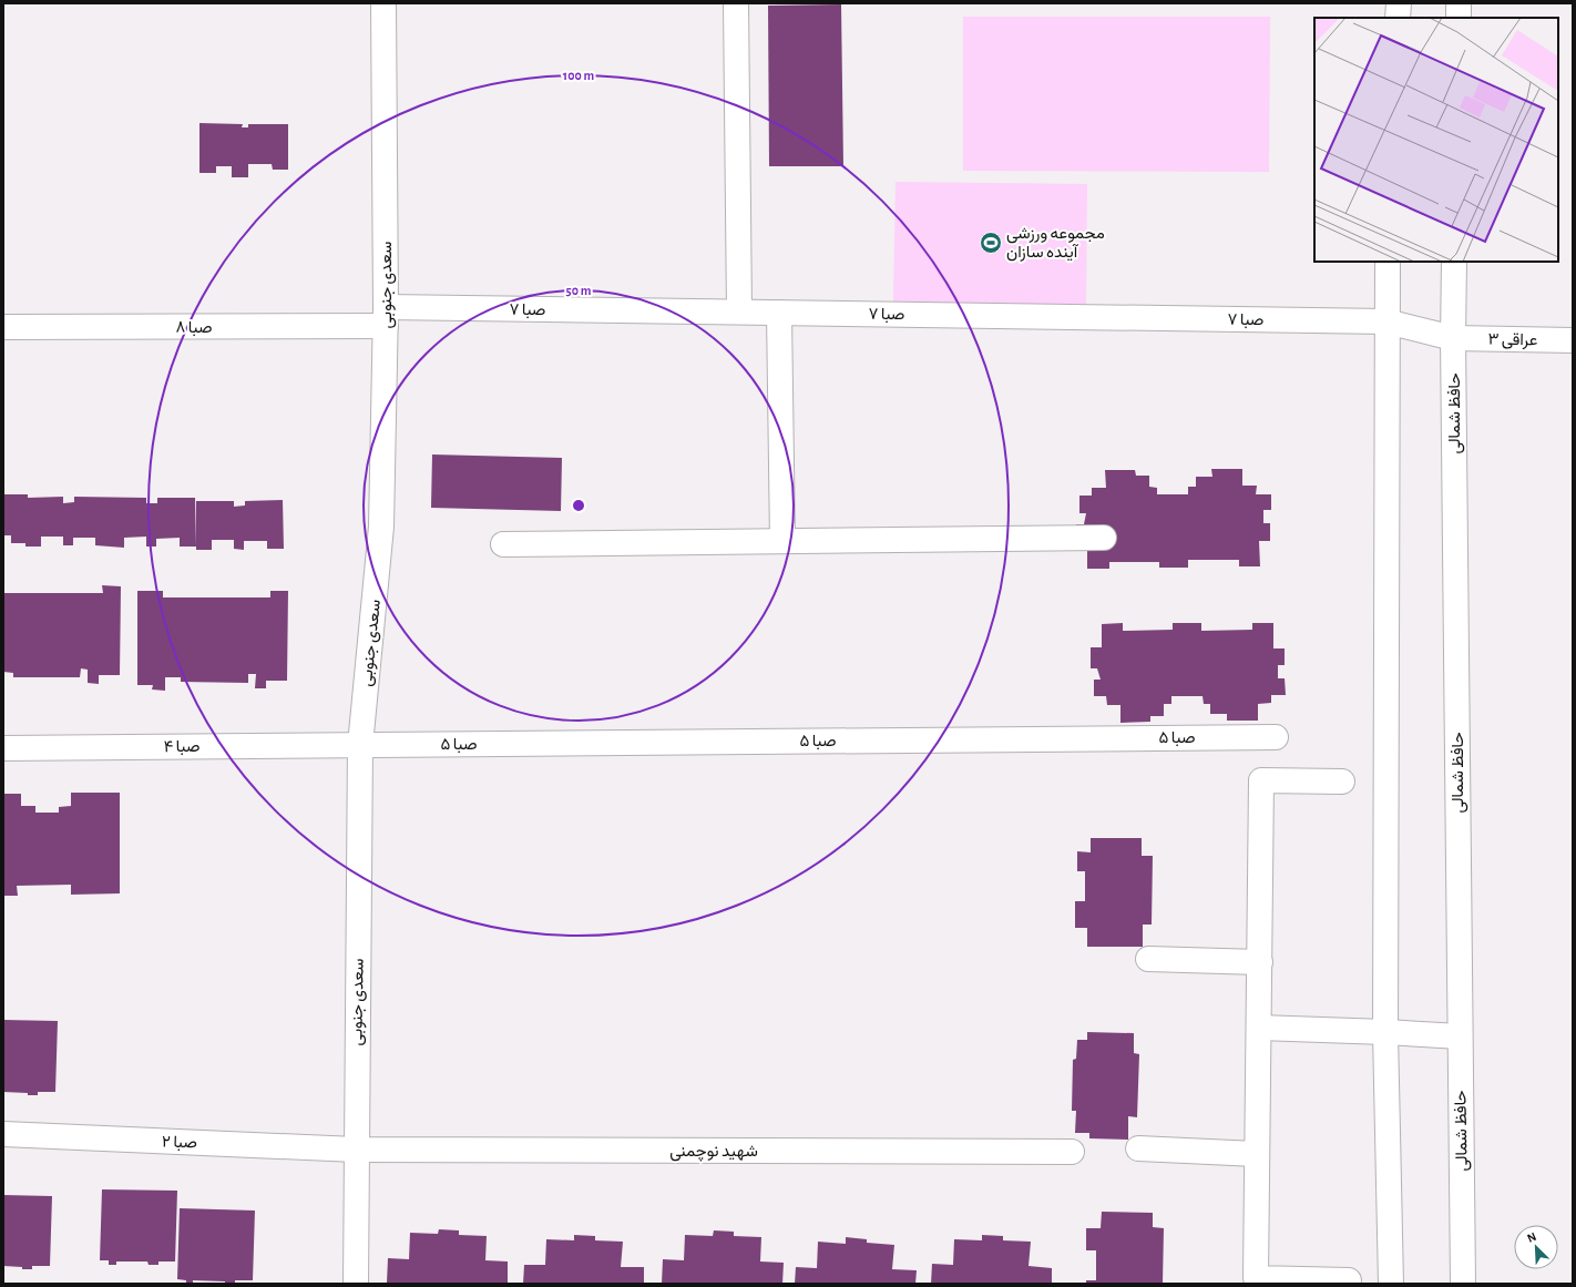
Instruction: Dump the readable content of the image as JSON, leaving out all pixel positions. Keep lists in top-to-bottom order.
{
  "streets": {
    "street": [
      "سعدی جنوبی",
      "صبا ۷",
      "صبا ۸",
      "عراقی ۳",
      "حافظ شمالی",
      "صبا ۵",
      "صبا ۴",
      "صبا ۲",
      "شهید نوچمنی"
    ]
  },
  "crossings": [
    ["سعدی جنوبی", "صبا ۷"],
    ["سعدی جنوبی", "صبا ۸"],
    ["سعدی جنوبی", "صبا ۵"],
    ["سعدی جنوبی", "صبا ۴"],
    ["سعدی جنوبی", "صبا ۲"],
    ["سعدی جنوبی", "شهید نوچمنی"],
    ["صبا ۷", "صبا ۸"],
    ["صبا ۷", "عراقی ۳"],
    ["صبا ۷", "حافظ شمالی"],
    ["عراقی ۳", "حافظ شمالی"],
    ["صبا ۵", "صبا ۴"],
    ["صبا ۲", "شهید نوچمنی"]
  ],
  "places": {
    "sports": ["مجموعه ورزشی آینده سازان"]
  },
  "north": "top left",
  "rings": ["100 m", "50 m"]
}
